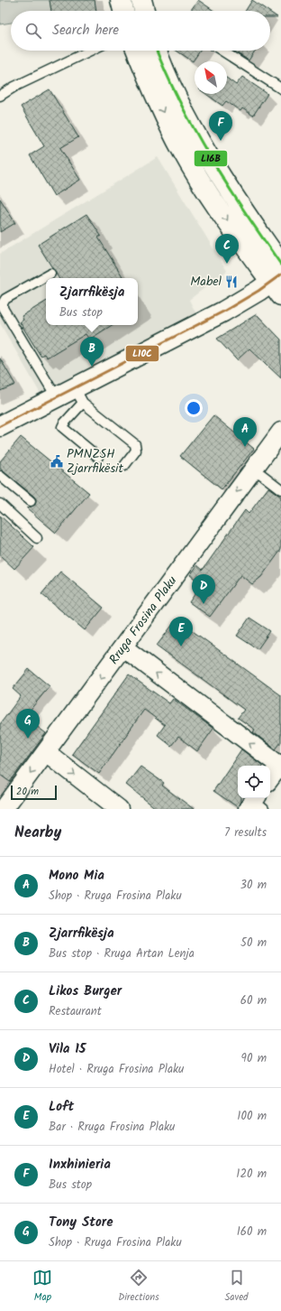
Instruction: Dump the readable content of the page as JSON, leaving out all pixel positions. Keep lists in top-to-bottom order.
{
  "streets": {
    "street": ["Rruga Frosina Plaku"]
  },
  "one_way": ["Rruga Frosina Plaku"],
  "places": {
    "restaurant": ["Mabel"],
    "public building": ["PMNZSH Zjarrfikësit"]
  },
  "lines": ["transit line L16B", "transit line L10C"],
  "scale_bar": "20 m",
  "north": "top left",
  "page": {
    "search": "Search here",
    "pins": [
      "F",
      "C",
      "B",
      "A",
      "D",
      "E",
      "G"
    ],
    "popup": ["Zjarrfikësja", "Bus stop"],
    "scale": "20 m",
    "heading": ["Nearby", "7 results"],
    "list": [
      {
        "mark": "A",
        "name": "Mono Mia",
        "note": "Shop · Rruga Frosina Plaku",
        "value": "30 m"
      },
      {
        "mark": "B",
        "name": "Zjarrfikësja",
        "note": "Bus stop · Rruga Artan Lenja",
        "value": "50 m"
      },
      {
        "mark": "C",
        "name": "Likos Burger",
        "note": "Restaurant",
        "value": "60 m"
      },
      {
        "mark": "D",
        "name": "Vila 15",
        "note": "Hotel · Rruga Frosina Plaku",
        "value": "90 m"
      },
      {
        "mark": "E",
        "name": "Loft",
        "note": "Bar · Rruga Frosina Plaku",
        "value": "100 m"
      },
      {
        "mark": "F",
        "name": "Inxhinieria",
        "note": "Bus stop",
        "value": "120 m"
      },
      {
        "mark": "G",
        "name": "Tony Store",
        "note": "Shop · Rruga Frosina Plaku",
        "value": "160 m"
      }
    ],
    "nav": ["Map", "Directions", "Saved"]
  }
}
